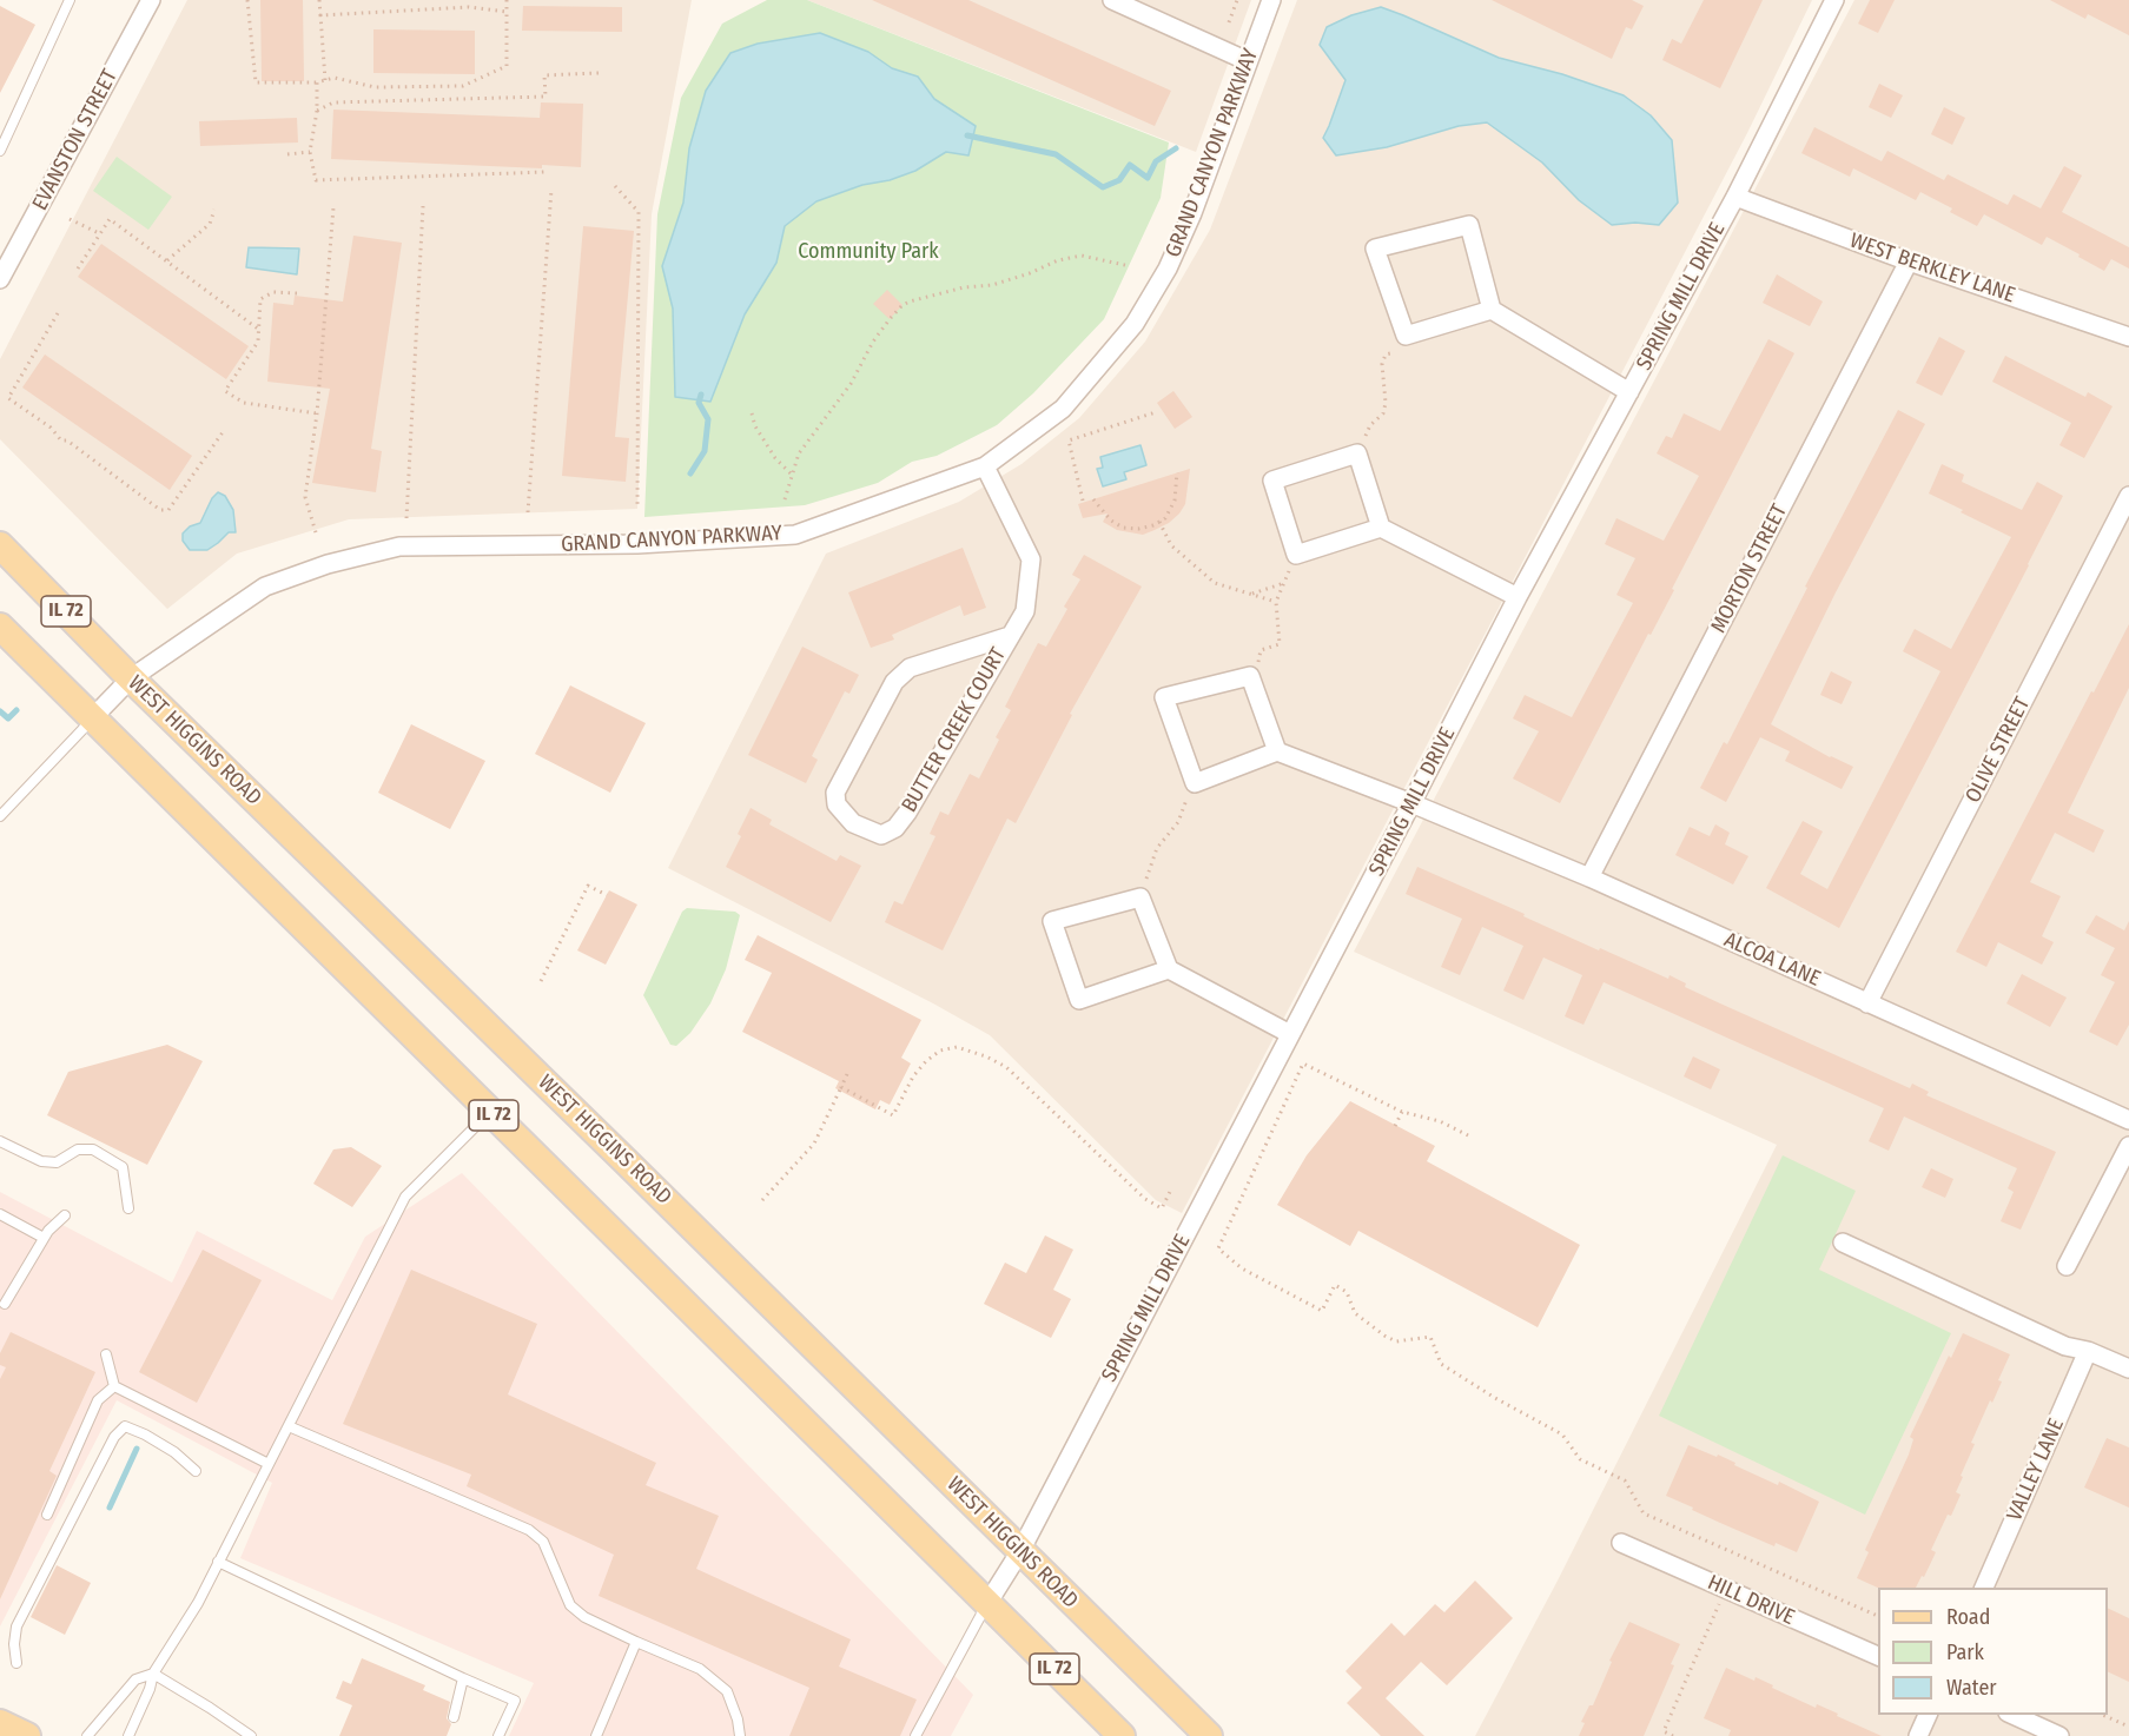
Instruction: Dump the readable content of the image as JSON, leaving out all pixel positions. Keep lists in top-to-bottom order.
{
  "streets": {
    "main road": ["IL 72", "WEST HIGGINS ROAD"],
    "street": [
      "EVANSTON STREET",
      "GRAND CANYON PARKWAY",
      "WEST BERKLEY LANE",
      "SPRING MILL DRIVE",
      "MORTON STREET",
      "BUTTER CREEK COURT",
      "OLIVE STREET",
      "ALCOA LANE",
      "VALLEY LANE",
      "HILL DRIVE"
    ]
  },
  "crossings": [
    ["GRAND CANYON PARKWAY", "IL 72"],
    ["GRAND CANYON PARKWAY", "BUTTER CREEK COURT"],
    ["GRAND CANYON PARKWAY", "WEST HIGGINS ROAD"],
    ["WEST BERKLEY LANE", "SPRING MILL DRIVE"],
    ["WEST BERKLEY LANE", "MORTON STREET"],
    ["SPRING MILL DRIVE", "IL 72"],
    ["SPRING MILL DRIVE", "WEST HIGGINS ROAD"],
    ["SPRING MILL DRIVE", "ALCOA LANE"],
    ["MORTON STREET", "ALCOA LANE"],
    ["OLIVE STREET", "ALCOA LANE"]
  ],
  "parks": ["Community Park"],
  "legend": ["Road", "Park", "Water"]
}
